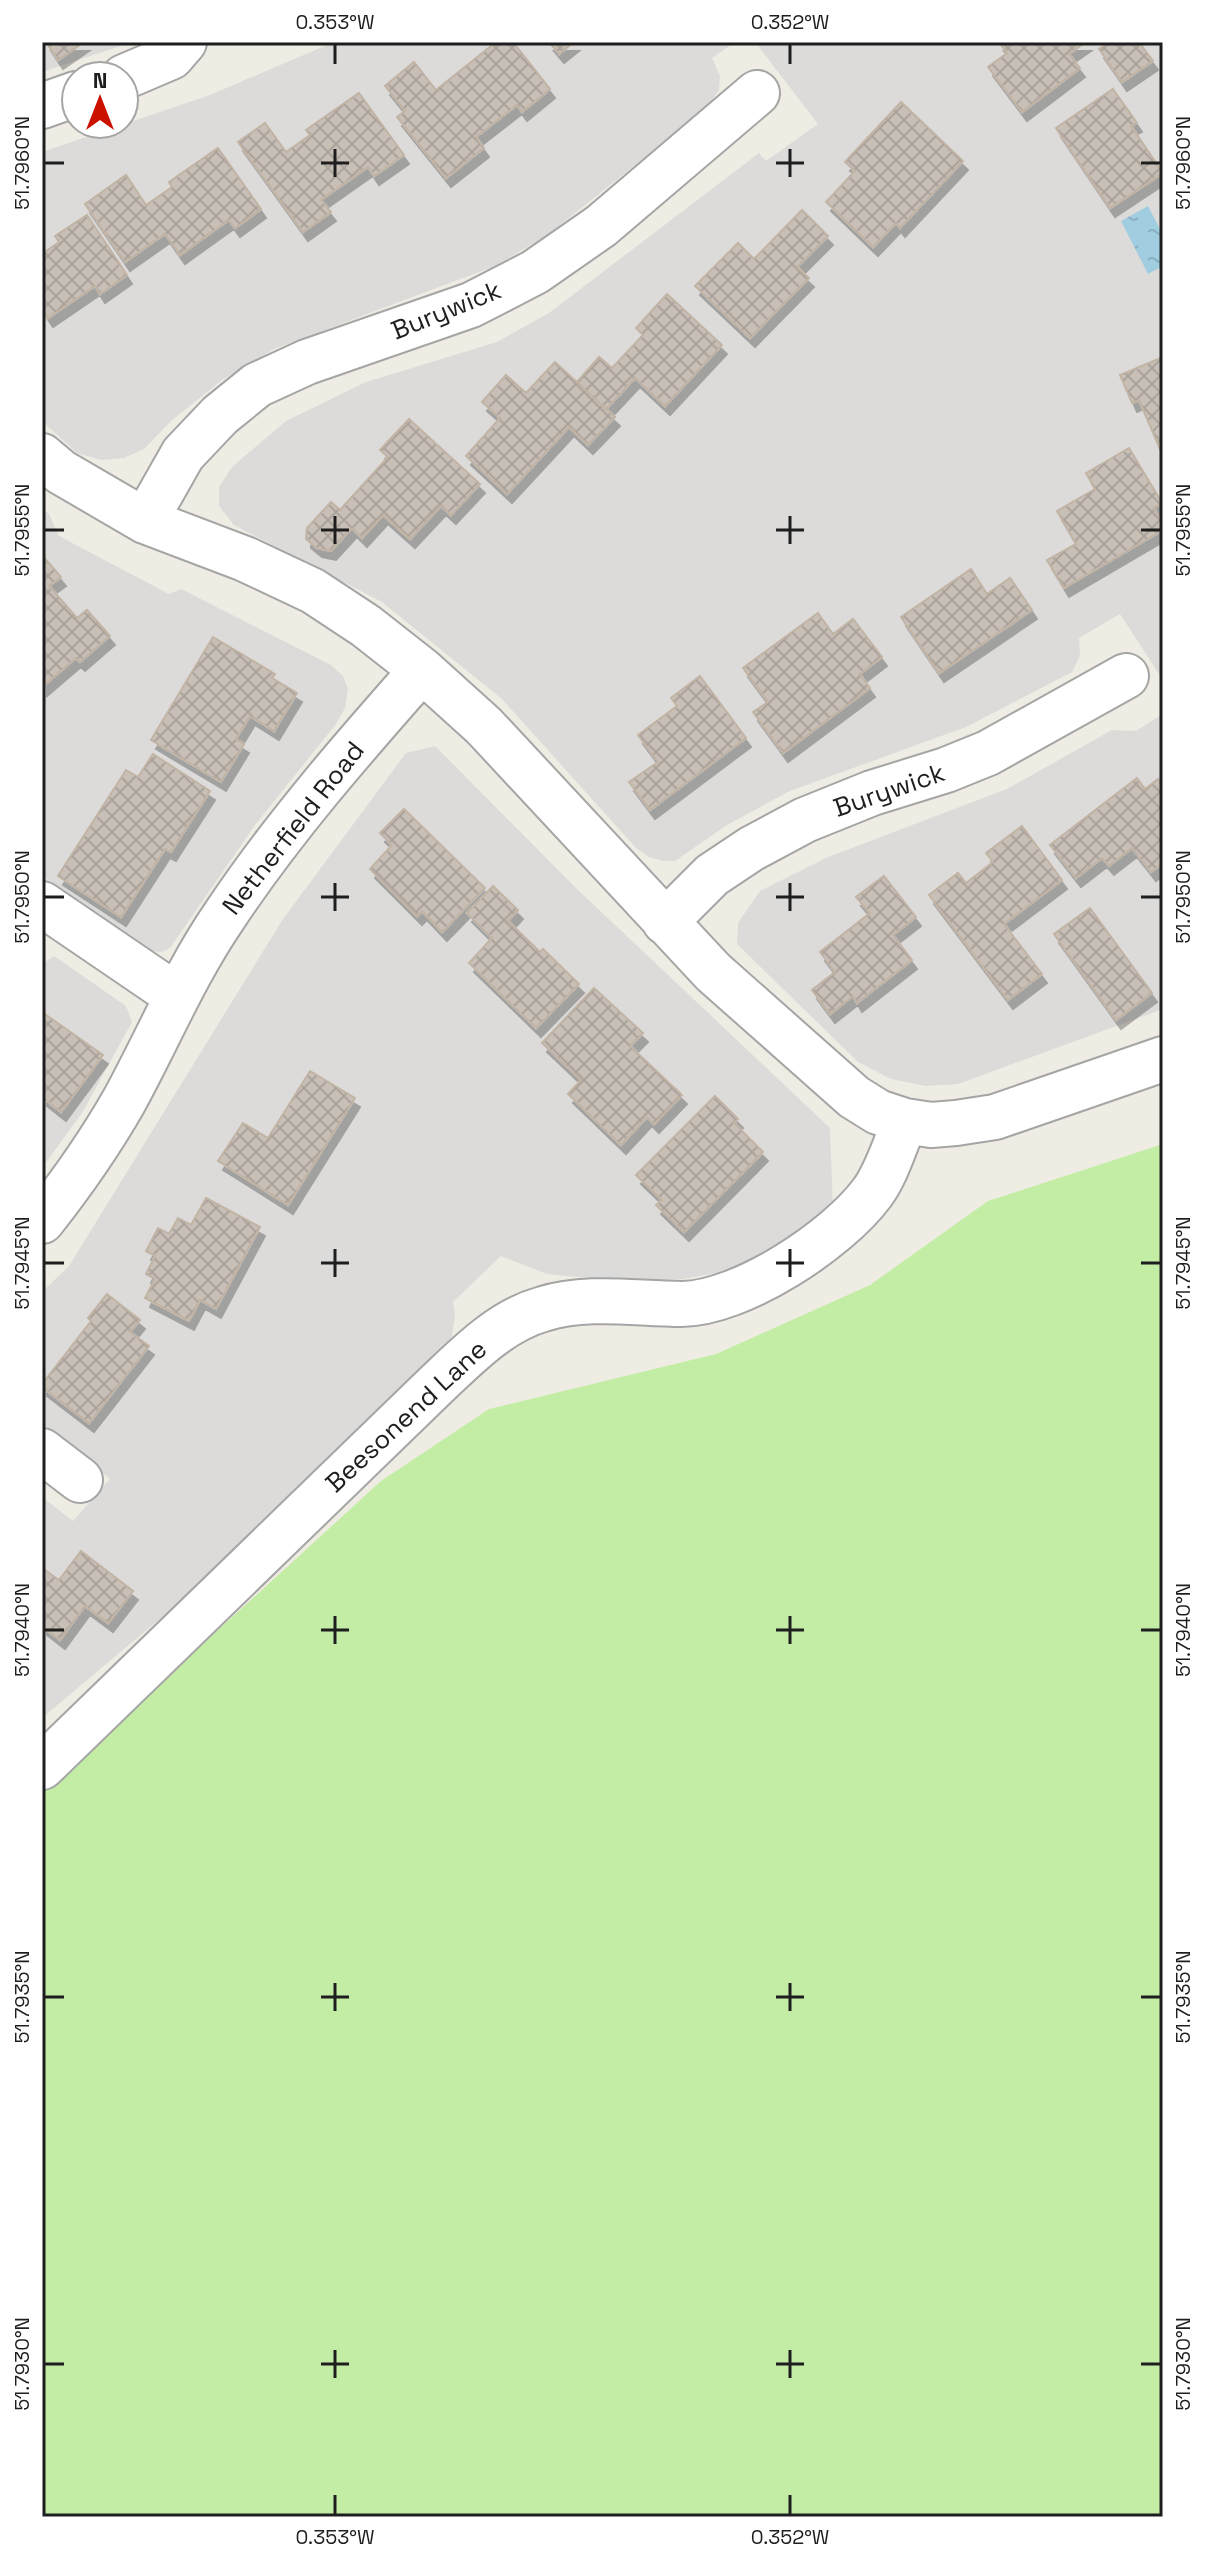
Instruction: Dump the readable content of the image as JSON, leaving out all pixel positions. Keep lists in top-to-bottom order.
{
  "streets": {
    "street": ["Burywick", "Netherfield Road", "Beesonend Lane"]
  },
  "north": "top",
  "coordinates": [
    "0.353°W",
    "0.352°W",
    "51.7960°N",
    "51.7955°N",
    "51.7950°N",
    "51.7945°N",
    "51.7940°N",
    "51.7935°N",
    "51.7930°N"
  ]
}
